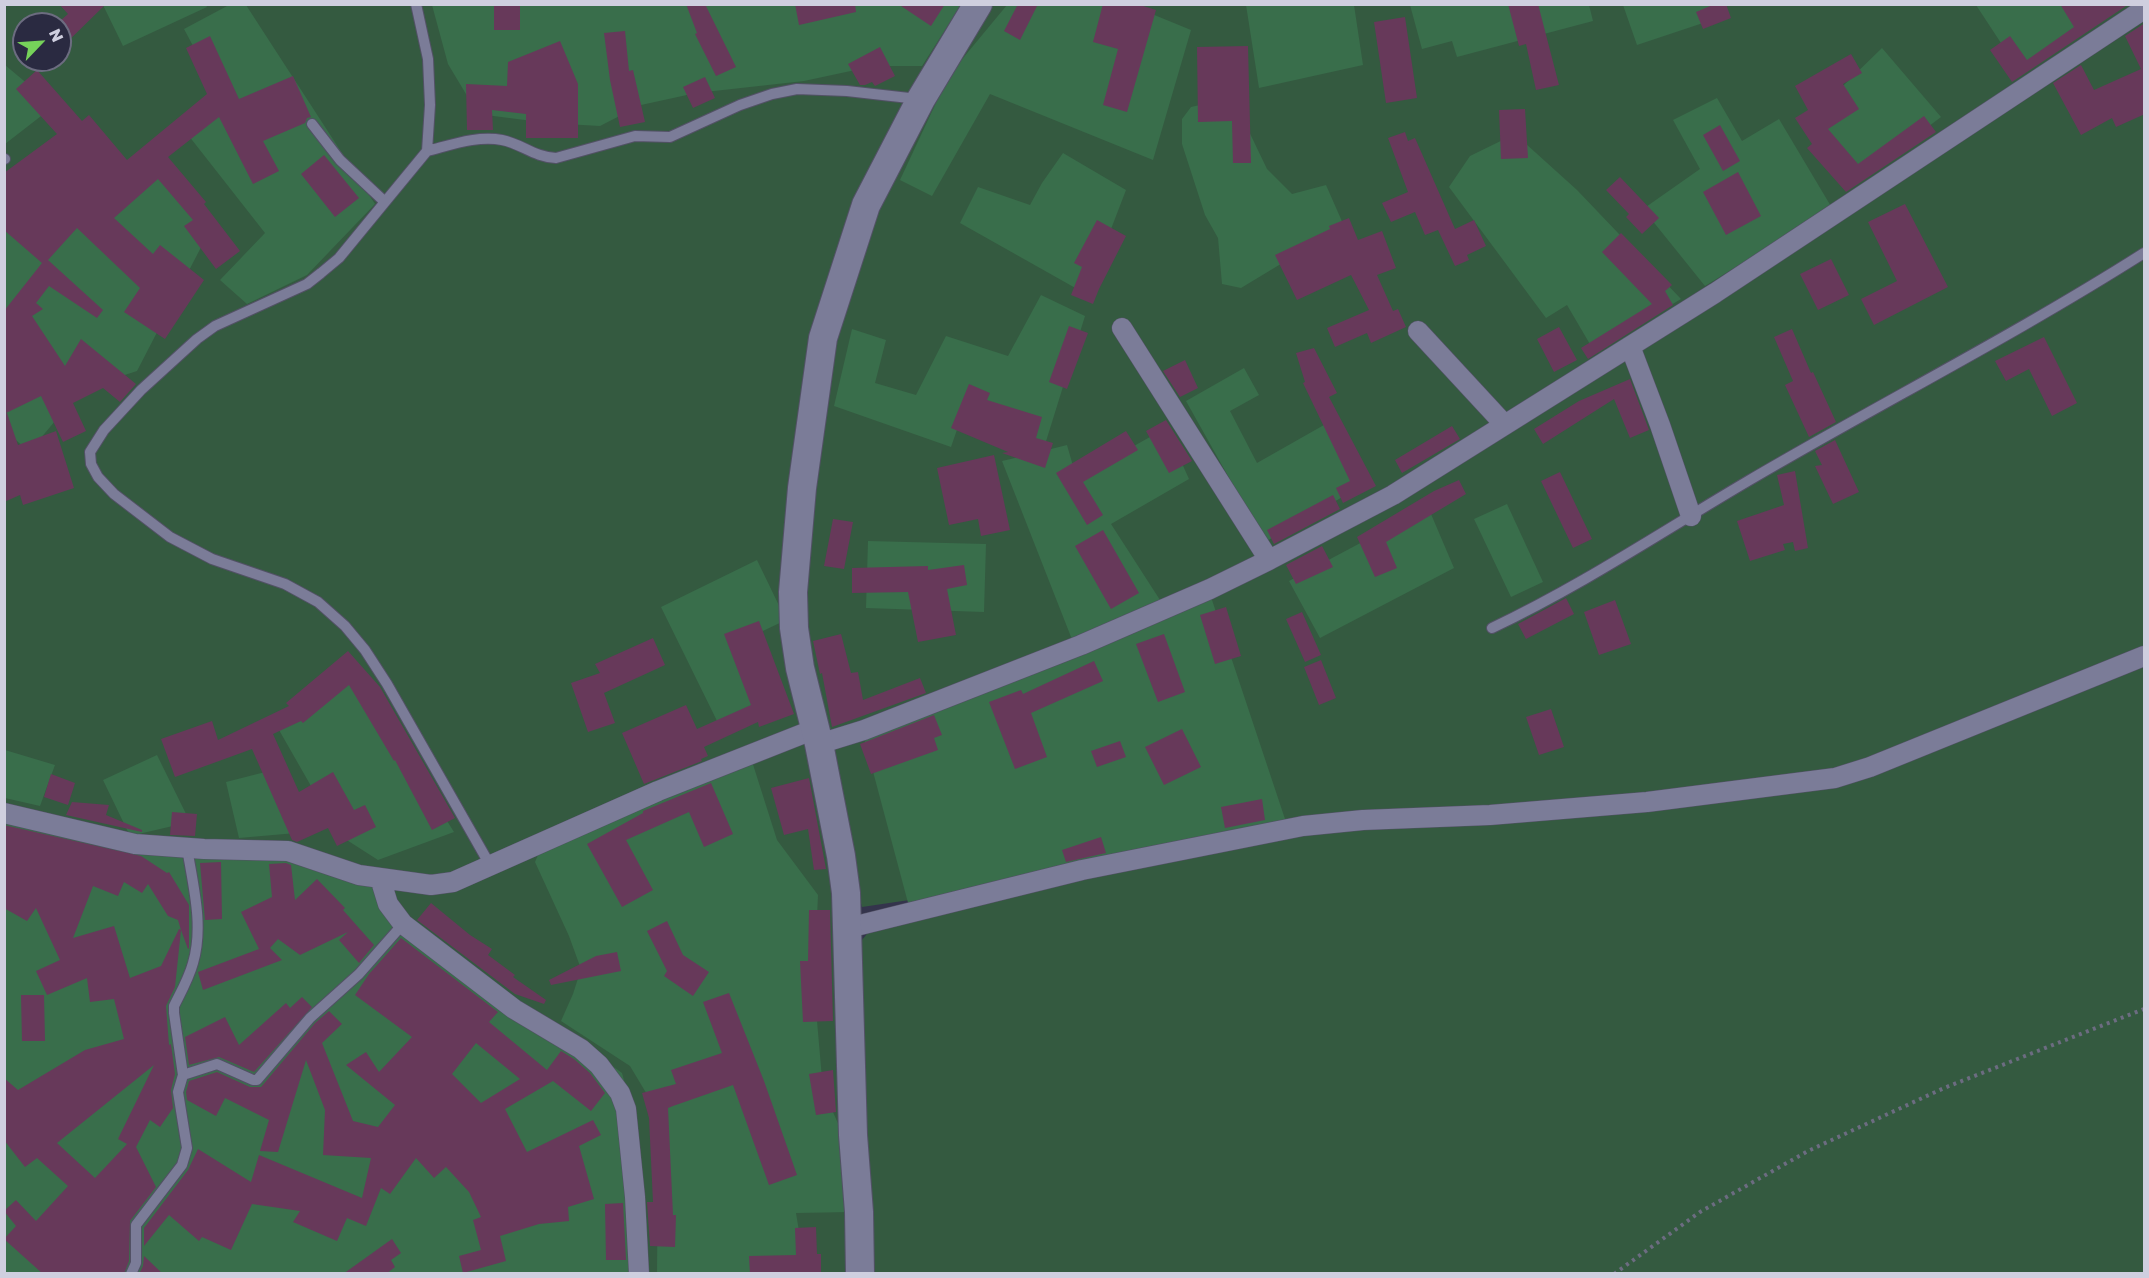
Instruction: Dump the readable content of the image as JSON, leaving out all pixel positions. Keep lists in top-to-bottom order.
{
  "north": "top right"
}
